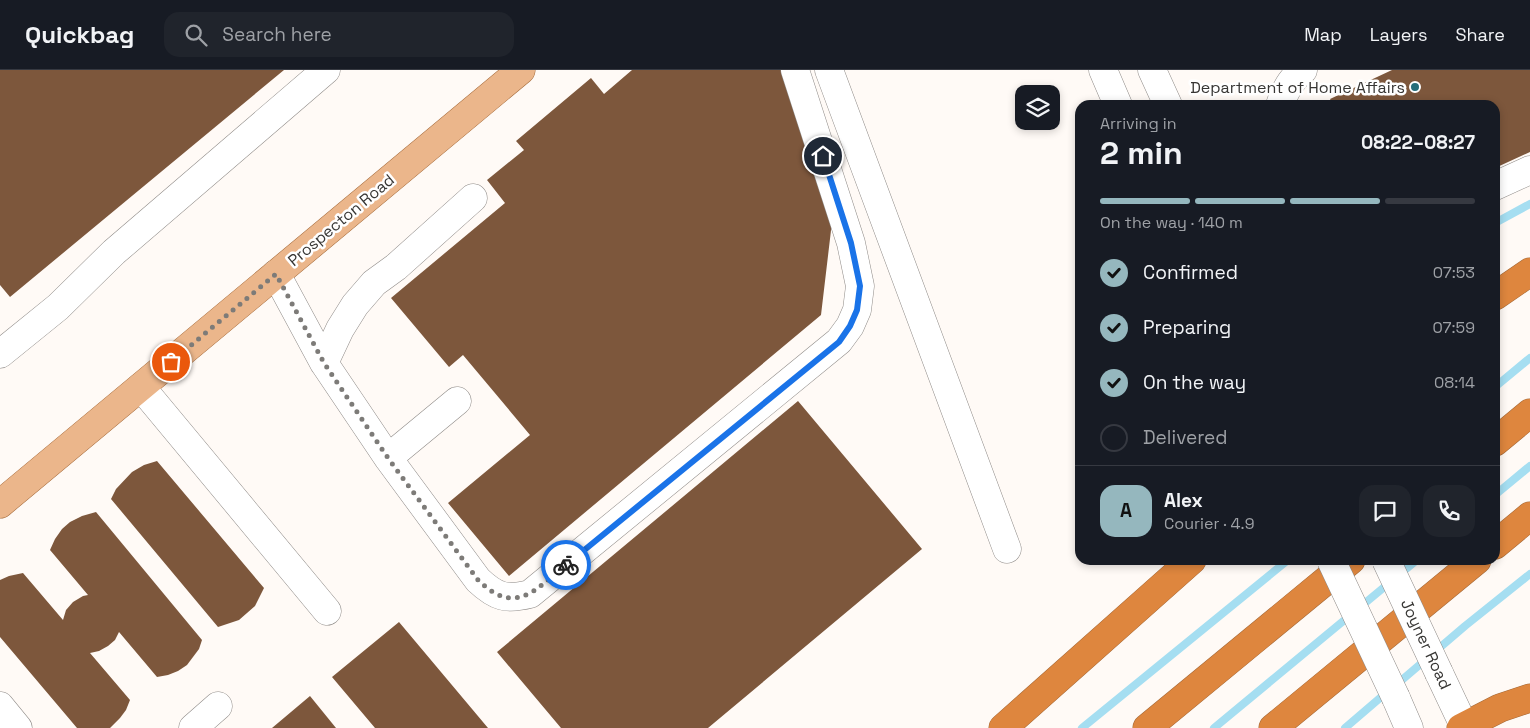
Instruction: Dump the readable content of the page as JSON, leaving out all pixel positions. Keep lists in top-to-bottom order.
{
  "streets": {
    "main road": ["Prospecton Road"],
    "street": ["Joyner Road"]
  },
  "places": ["Department of Home Affairs"],
  "page": {
    "header": "Quickbag",
    "search": "Search here",
    "nav": ["Map", "Layers", "Share"],
    "heading": ["2 min", "Arriving in", "08:22–08:27"],
    "panel": ["Alex", "Courier · 4.9"],
    "bar": "On the way · 140 m",
    "list": [
      ["Confirmed", "07:53"],
      ["Preparing", "07:59"],
      ["On the way", "08:14"],
      "Delivered"
    ],
    "round": "A"
  }
}
